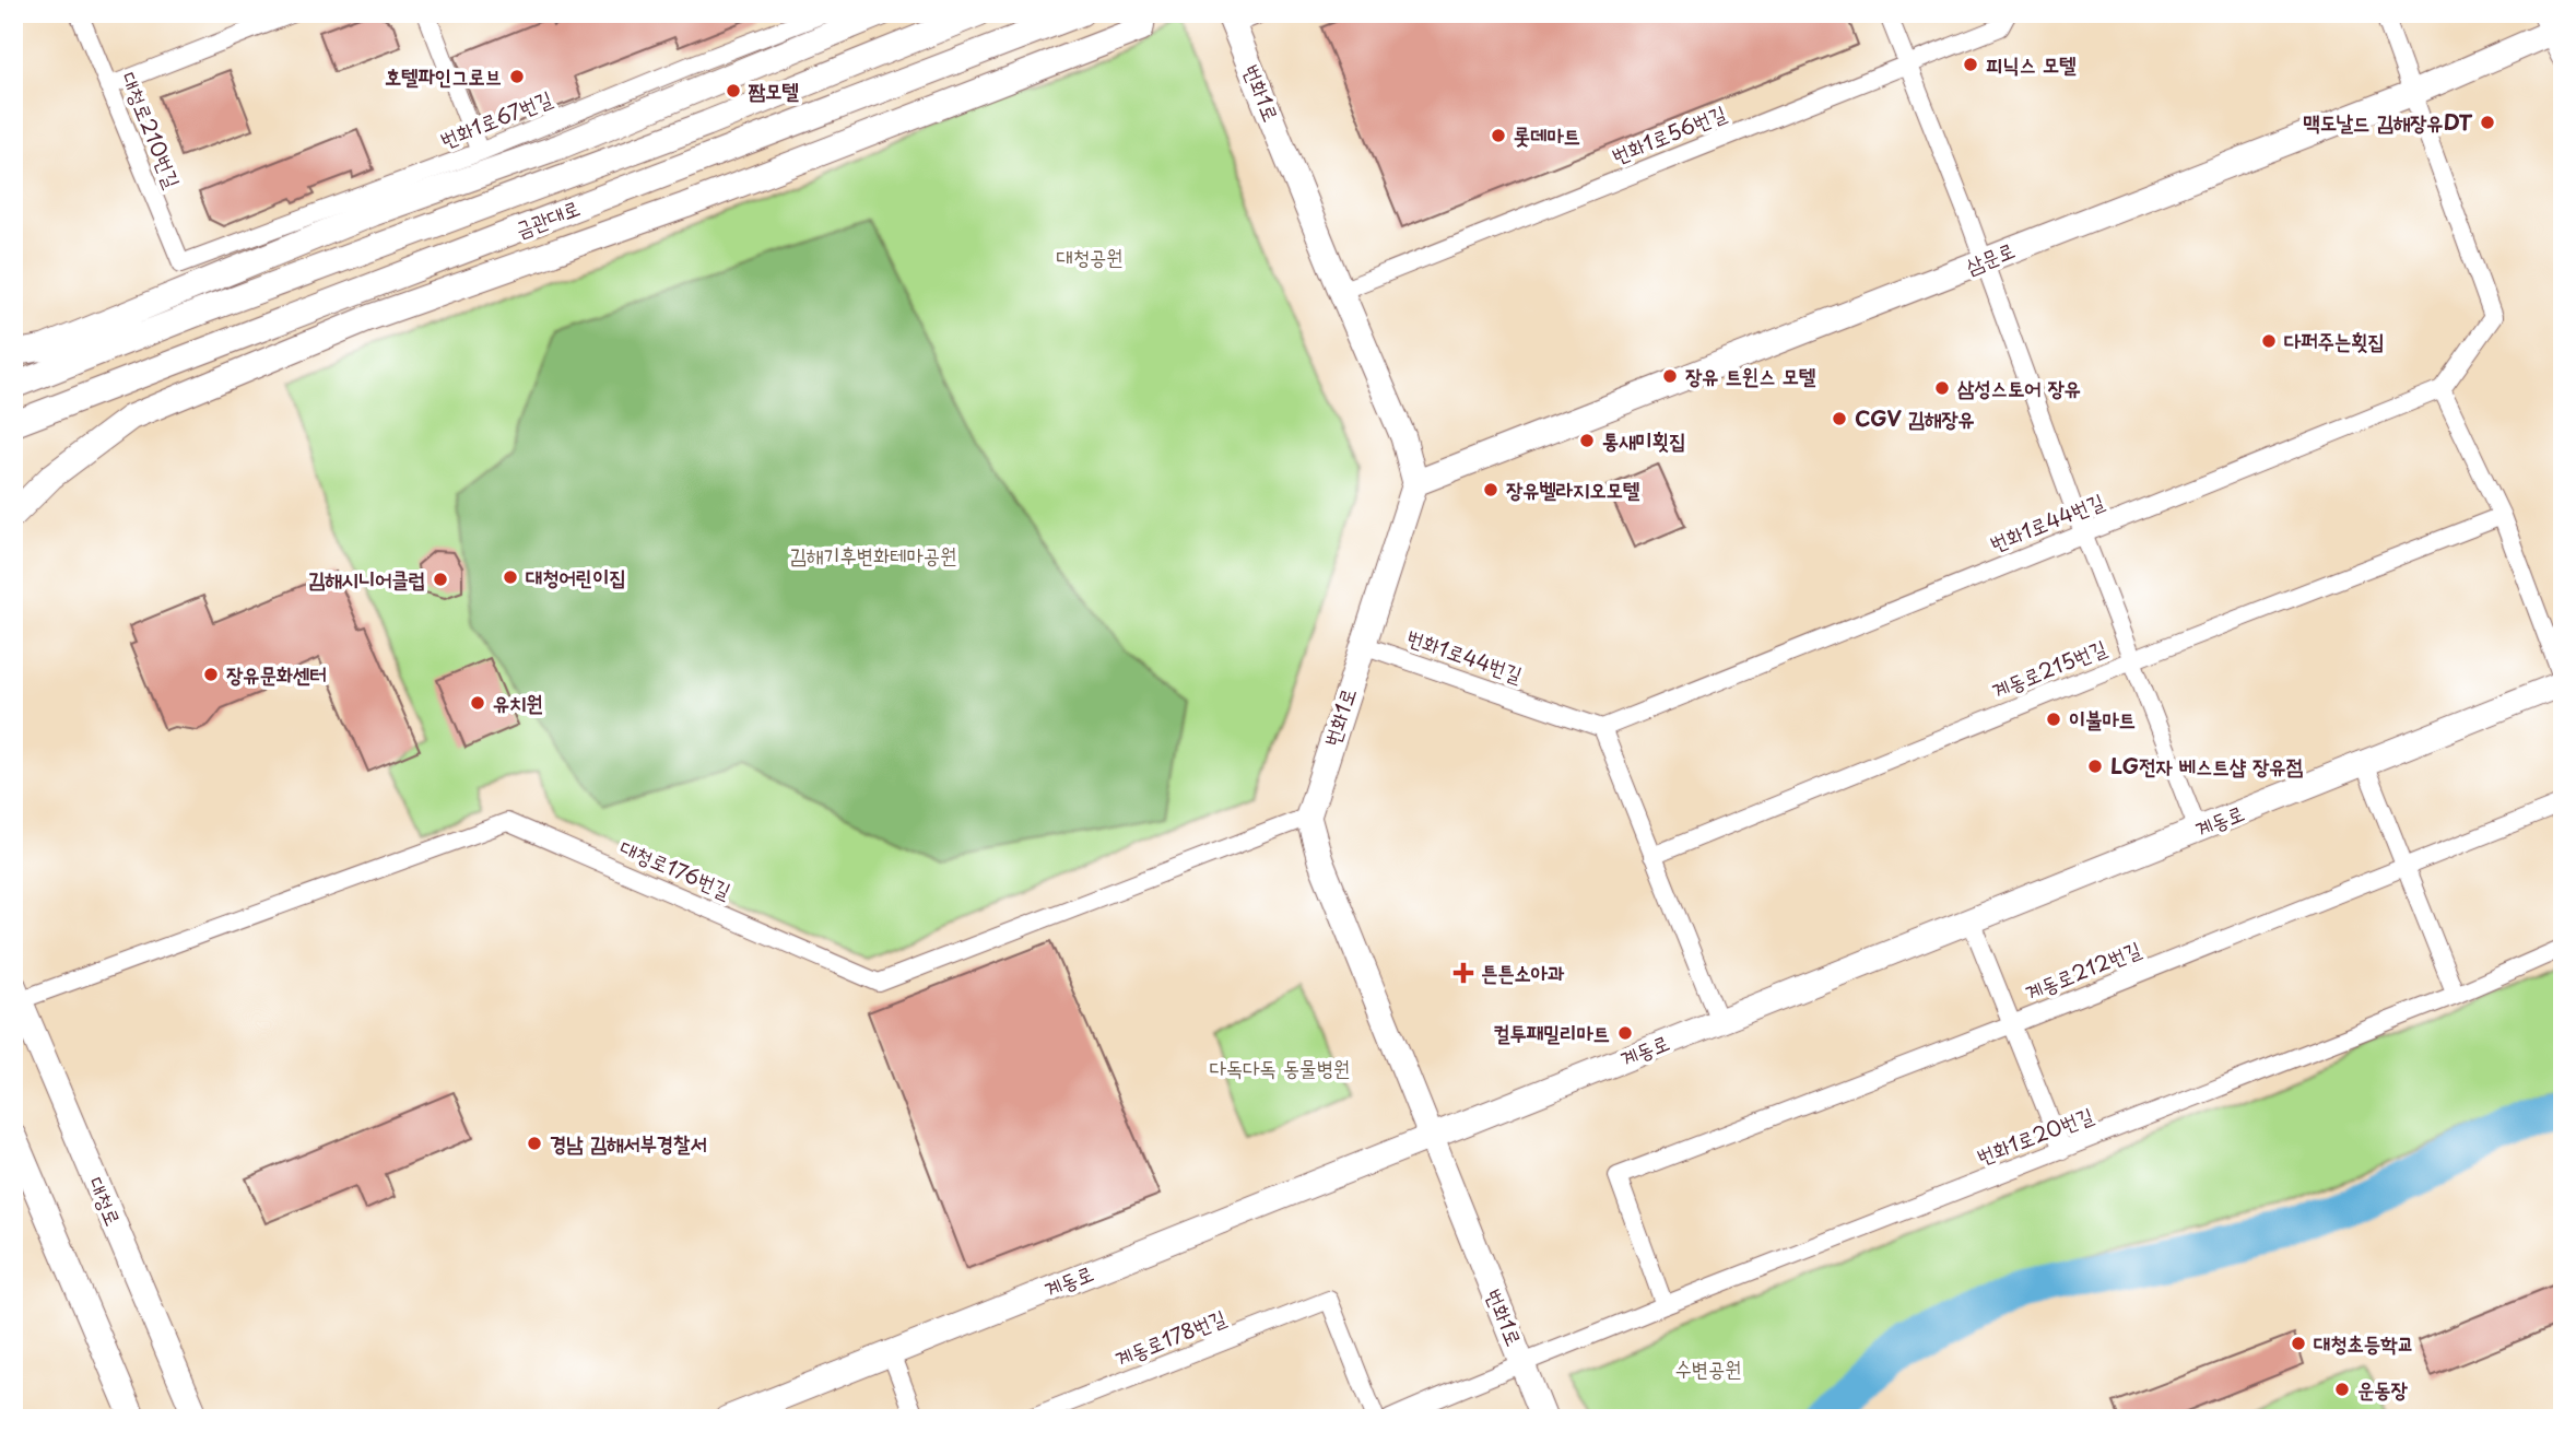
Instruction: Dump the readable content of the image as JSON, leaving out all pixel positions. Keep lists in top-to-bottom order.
{
  "streets": {
    "main road": [
      "번화1로",
      "금관대로",
      "삼문로",
      "계동로",
      "대청로"
    ],
    "street": [
      "번화1로67번길",
      "대청로210번길",
      "번화1로56번길",
      "번화1로44번길",
      "계동로215번길",
      "대청로176번길",
      "계동로212번길",
      "번화1로20번길",
      "계동로178번길"
    ]
  },
  "crossings": [
    ["번화1로", "번화1로56번길"],
    ["번화1로", "삼문로"],
    ["번화1로", "번화1로44번길"],
    ["번화1로", "계동로"],
    ["번화1로", "대청로176번길"],
    ["번화1로", "번화1로20번길"],
    ["번화1로67번길", "대청로210번길"],
    ["대청로176번길", "대청로"],
    ["계동로212번길", "번화1로20번길"]
  ],
  "parks": [
    "대청공원",
    "김해기후변화테마공원",
    "다독다독 동물병원",
    "수변공원"
  ],
  "places": {
    "other": [
      "피닉스 모텔",
      "호텔파인그로브",
      "짬모텔",
      "맥도날드 김해장유DT",
      "롯데마트",
      "다퍼주는횟집",
      "장유 트윈스 모텔",
      "삼성스토어 장유",
      "CGV 김해장유",
      "통새미횟집",
      "장유벨라지오모텔",
      "대청어린이집",
      "김해시니어클럽",
      "장유문화센터",
      "유치원",
      "이불마트",
      "LG전자 베스트샵 장유점",
      "컬투패밀리마트",
      "경남 김해서부경찰서",
      "대청초등학교",
      "운동장"
    ],
    "health": ["튼튼소아과"]
  }
}
